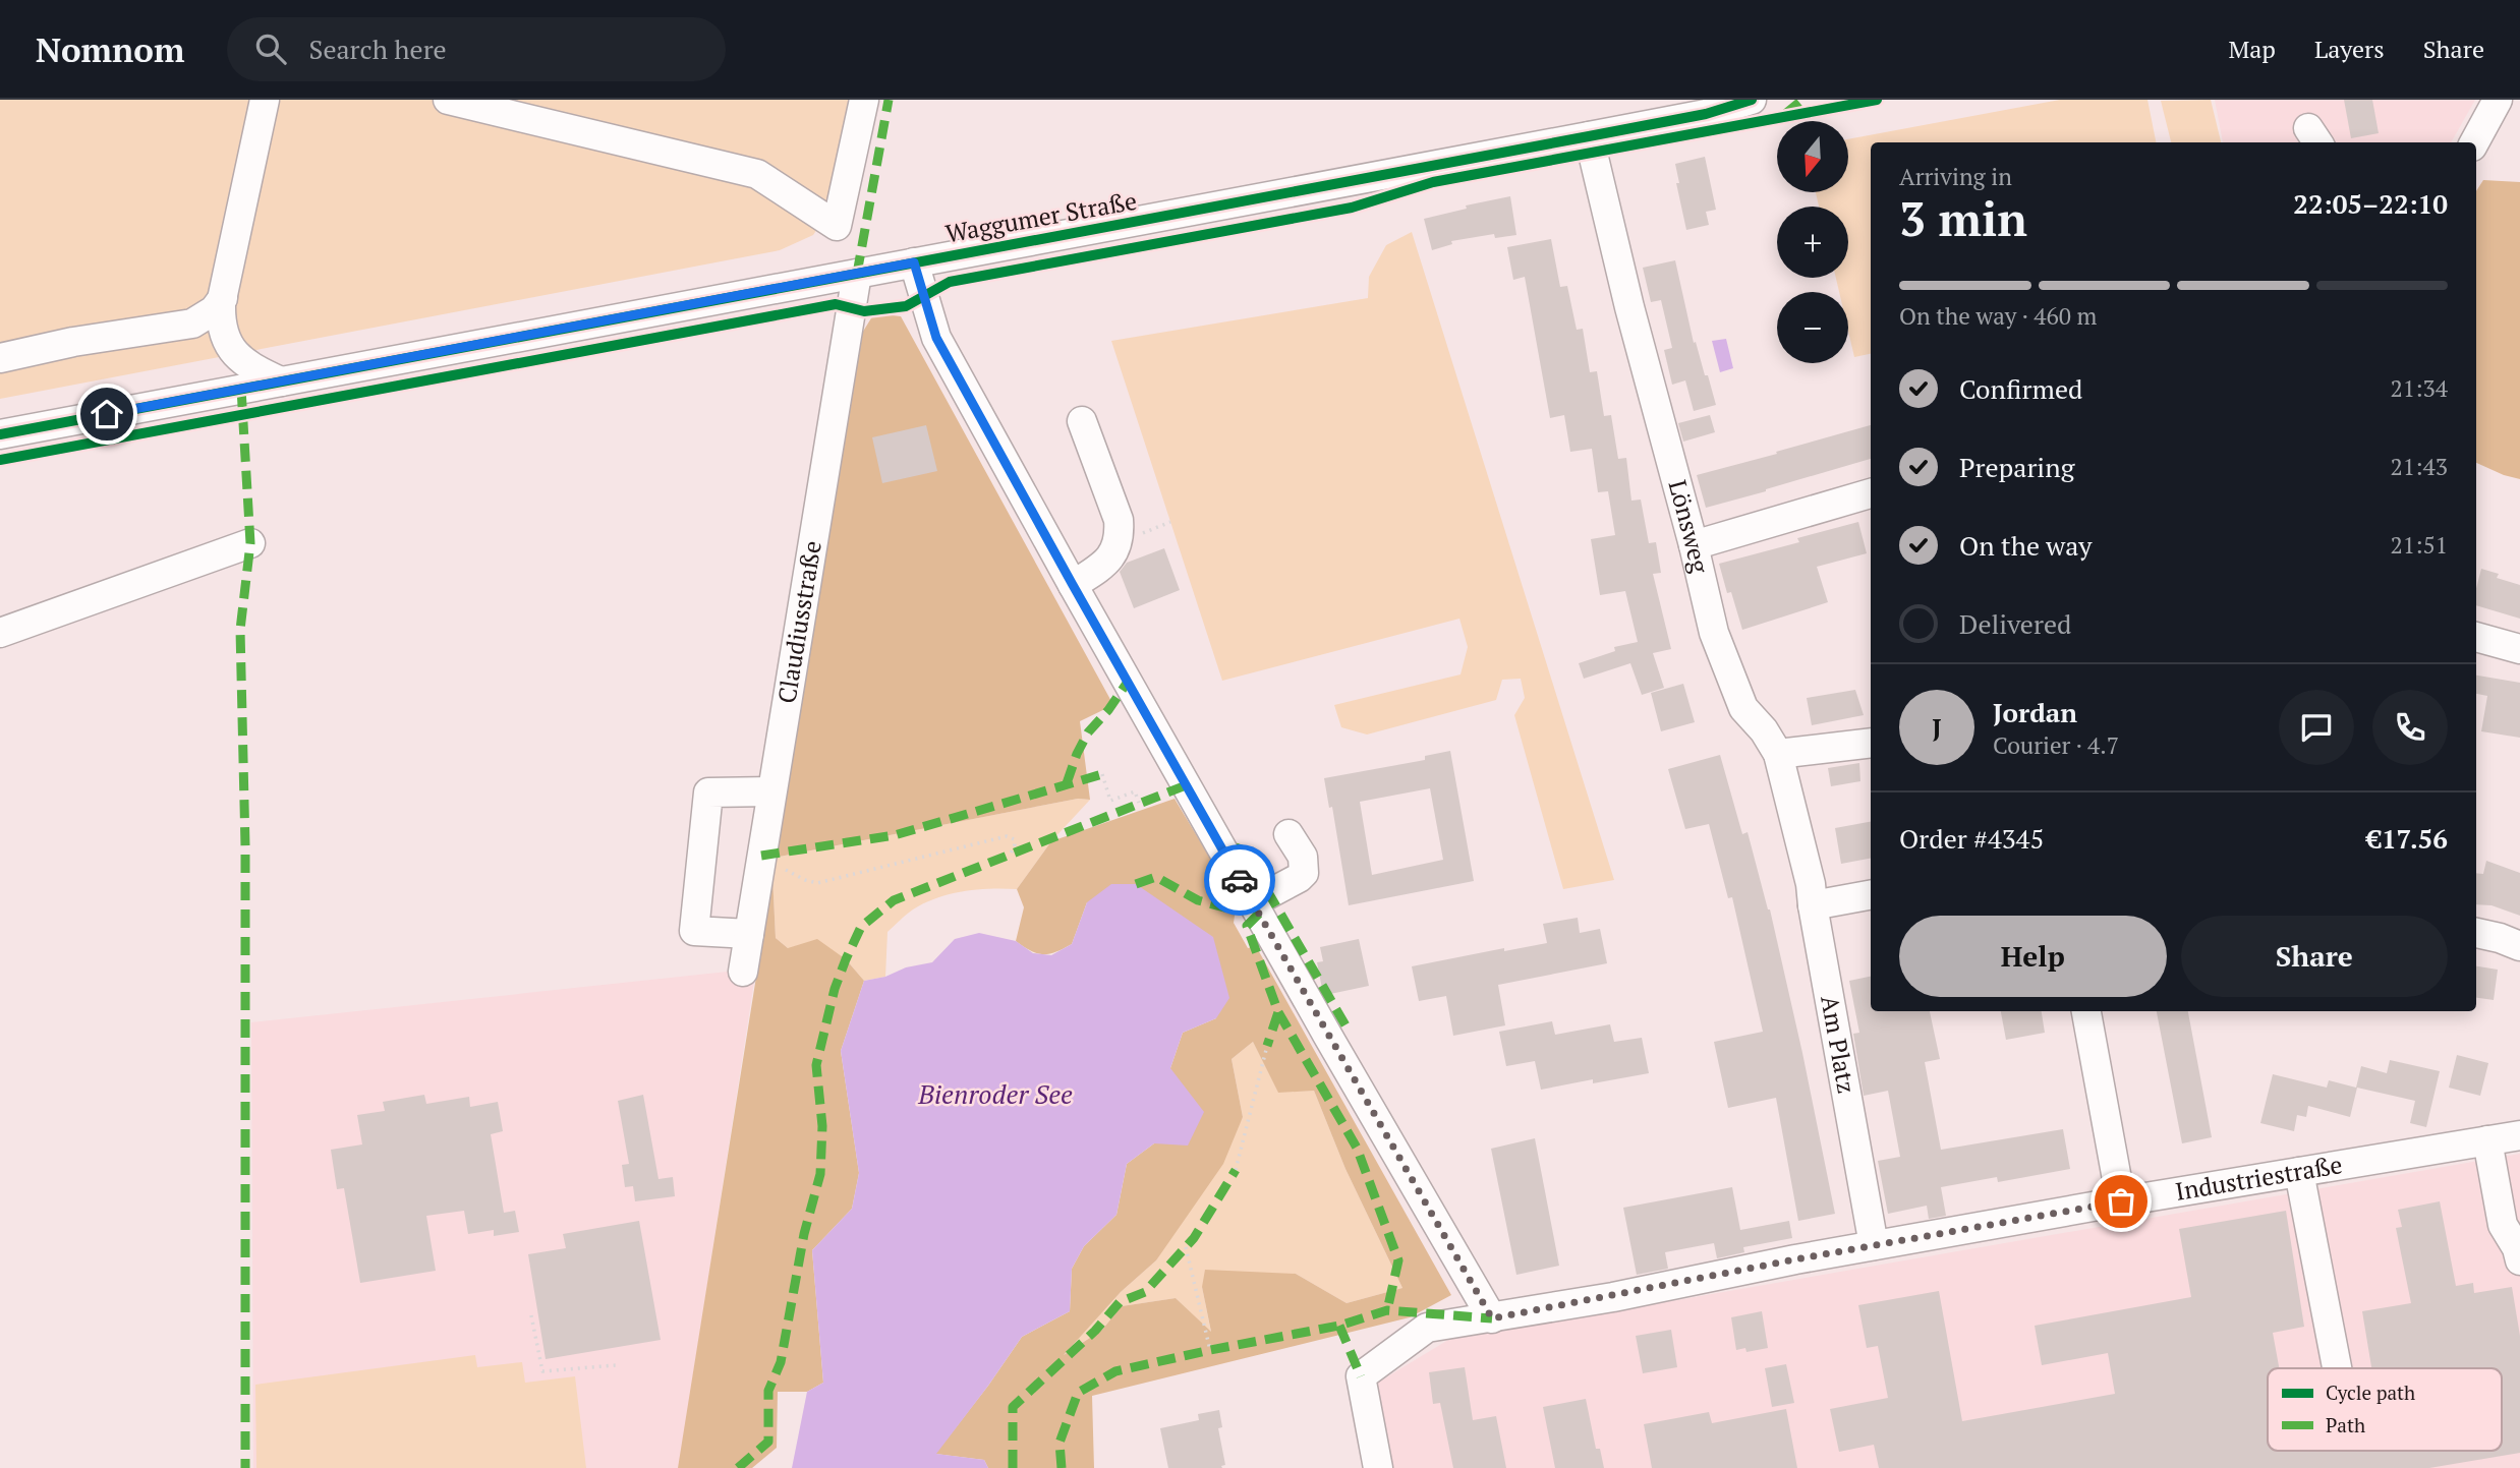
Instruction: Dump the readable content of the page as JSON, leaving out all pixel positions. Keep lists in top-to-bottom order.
{
  "streets": {
    "street": [
      "Waggumer Straße",
      "Lönsweg",
      "Claudiusstraße",
      "Am Platz",
      "Industriestraße"
    ]
  },
  "crossings": [
    ["Waggumer Straße", "Lönsweg"],
    ["Waggumer Straße", "Claudiusstraße"],
    ["Lönsweg", "Am Platz"],
    ["Am Platz", "Industriestraße"]
  ],
  "water": ["Bienroder See"],
  "legend": ["Cycle path", "Path"],
  "north": "bottom",
  "page": {
    "header": "Nomnom",
    "search": "Search here",
    "nav": ["Map", "Layers", "Share"],
    "map_buttons": ["+", "−"],
    "heading": ["3 min", "Arriving in", "22:05–22:10"],
    "panel": [
      "Jordan",
      "Courier · 4.7",
      "Order #4345",
      "€17.56"
    ],
    "bar": "On the way · 460 m",
    "list": [
      ["Confirmed", "21:34"],
      ["Preparing", "21:43"],
      ["On the way", "21:51"],
      "Delivered"
    ],
    "round": "J",
    "buttons": ["Help", "Share"]
  }
}
